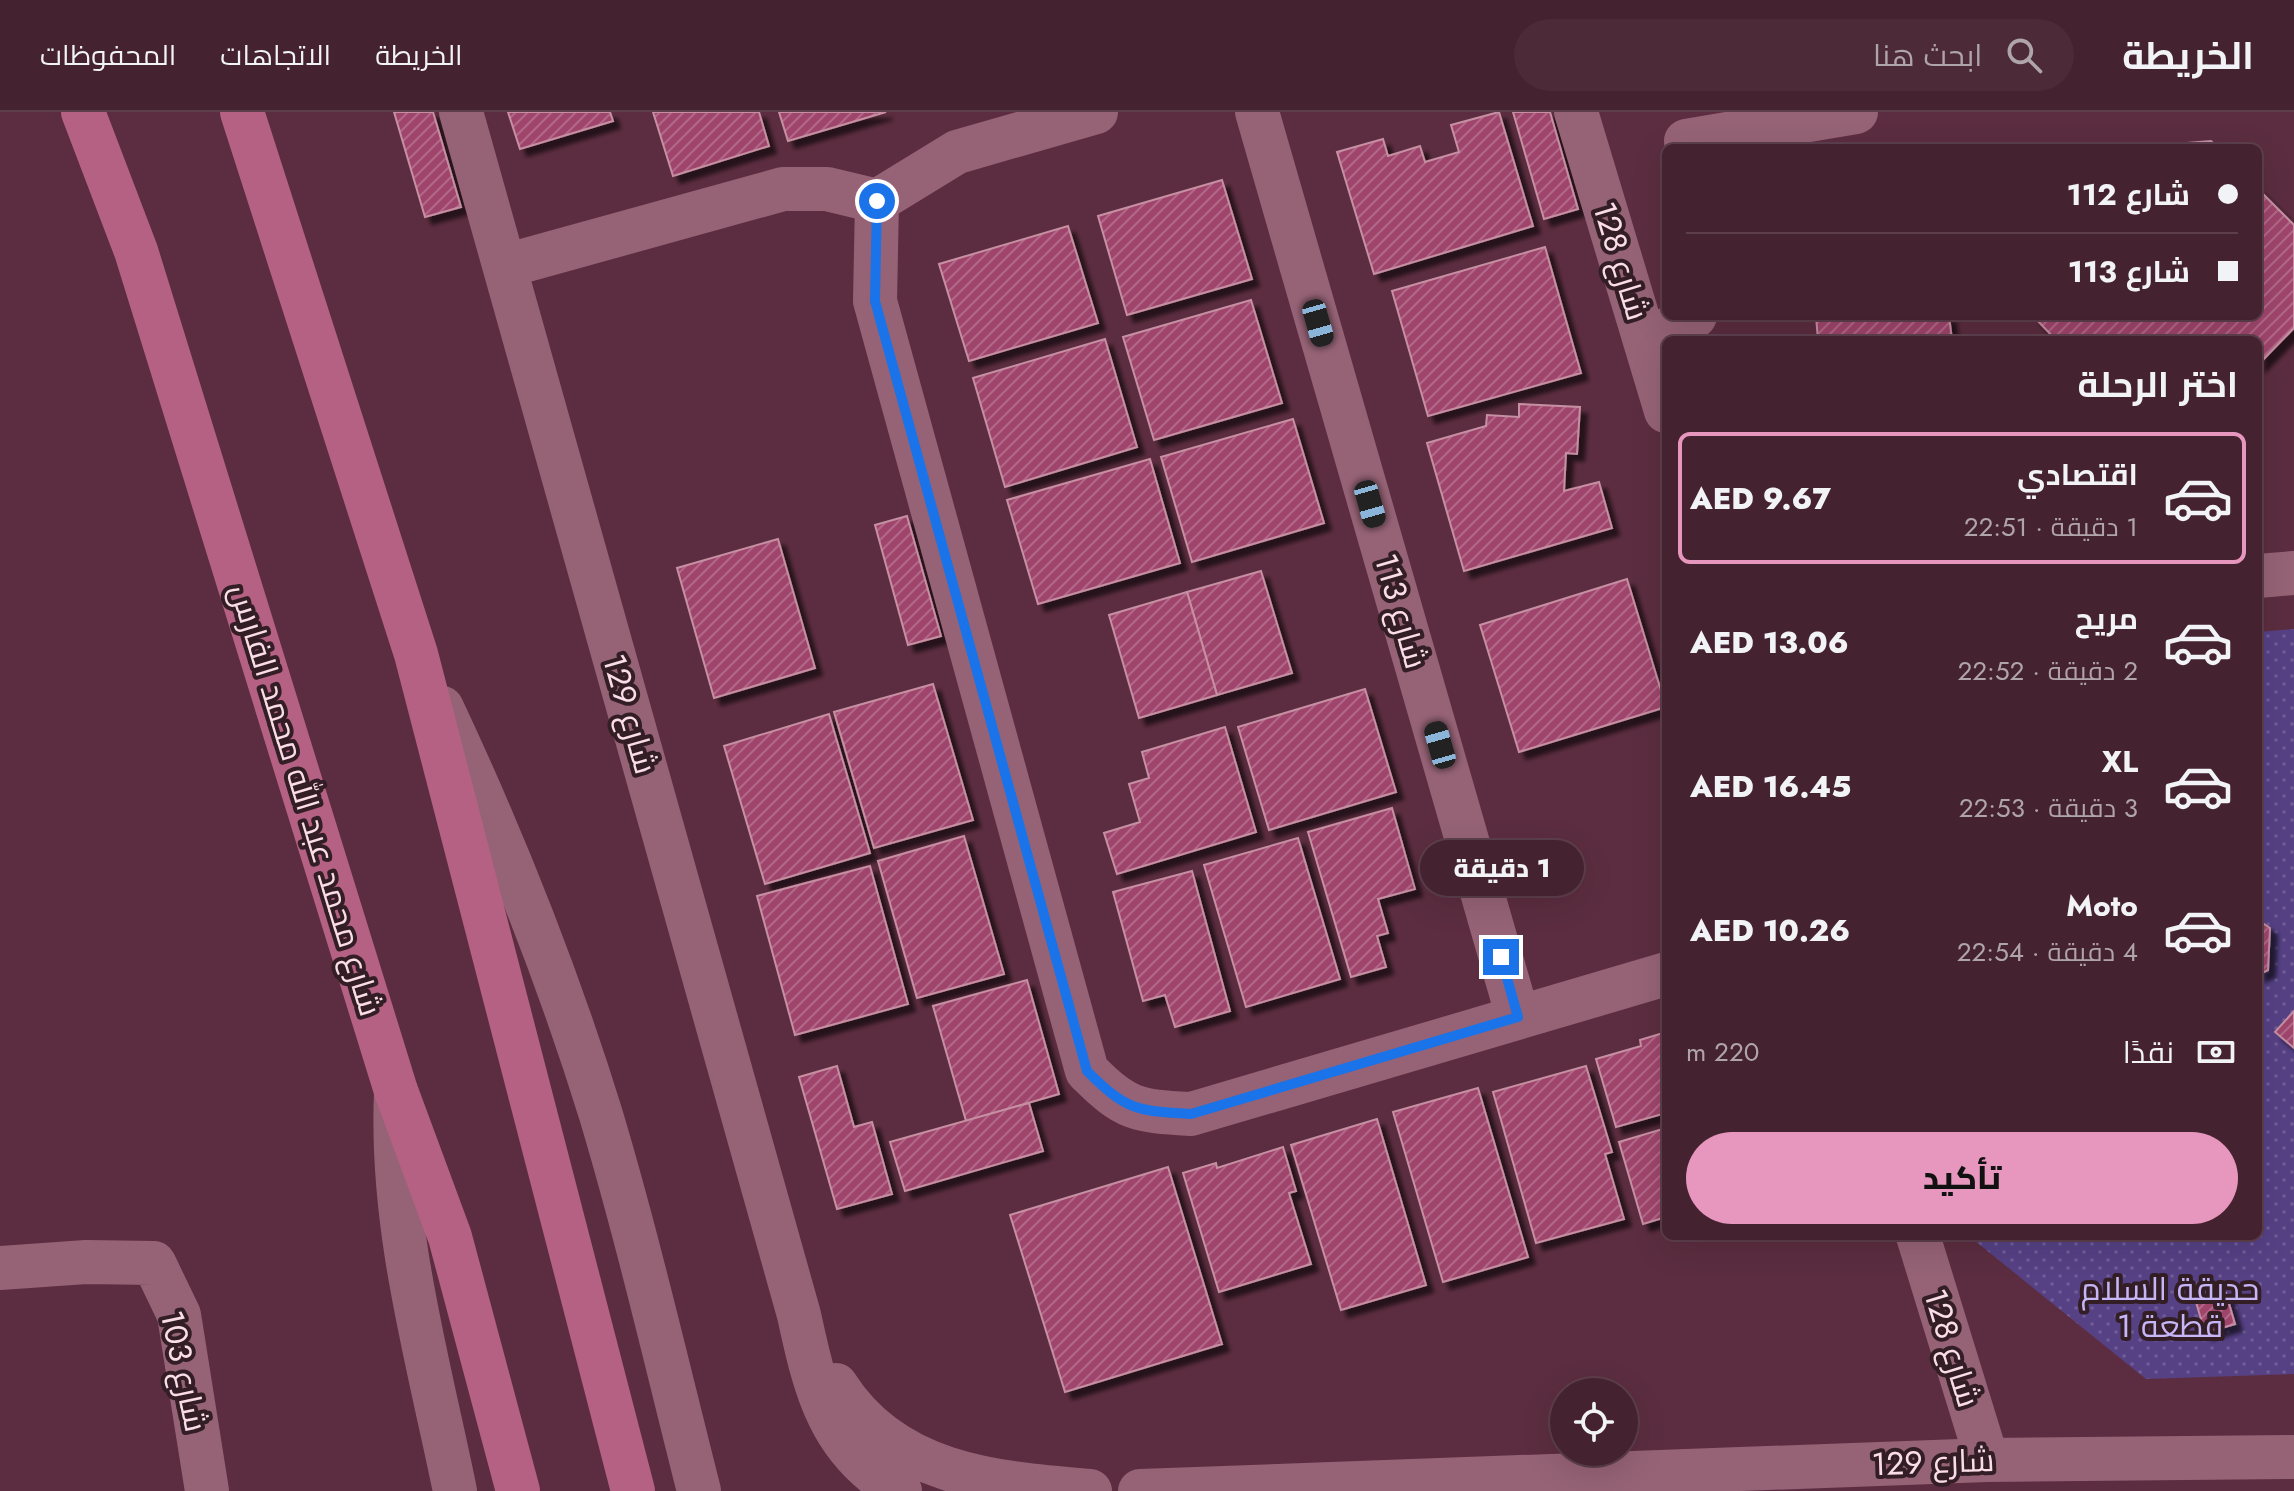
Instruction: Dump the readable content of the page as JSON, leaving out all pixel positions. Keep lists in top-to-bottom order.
{
  "streets": {
    "main road": ["شارع محمد عبد الله محمد الفارس"],
    "street": [
      "شارع 128",
      "شارع 113",
      "شارع 129",
      "شارع 103"
    ]
  },
  "crossings": [
    ["شارع 128", "شارع 129"]
  ],
  "parks": ["حديقة السلام قطعة 1"],
  "page": {
    "header": "الخريطة",
    "search": "ابحث هنا",
    "nav": ["الخريطة", "الاتجاهات", "المحفوظات"],
    "banner": ["شارع 112", "شارع 113"],
    "heading": "اختر الرحلة",
    "list": [
      {
        "name": "اقتصادي",
        "note": "1 دقيقة · 22:51",
        "value": "AED 9.67"
      },
      {
        "name": "مريح",
        "note": "2 دقيقة · 22:52",
        "value": "AED 13.06"
      },
      {
        "name": "XL",
        "note": "3 دقيقة · 22:53",
        "value": "AED 16.45"
      },
      {
        "name": "Moto",
        "note": "4 دقيقة · 22:54",
        "value": "AED 10.26"
      }
    ],
    "bubble": "1 دقيقة",
    "pay": ["نقدًا", "220 m"],
    "buttons": "تأكيد"
  }
}
